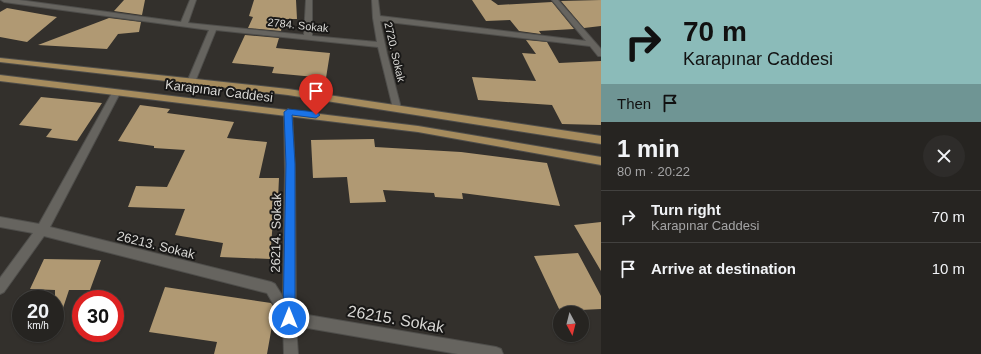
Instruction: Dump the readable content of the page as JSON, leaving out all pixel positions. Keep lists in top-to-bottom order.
{
  "streets": {
    "main road": ["Karapınar Caddesi"],
    "street": [
      "2784. Sokak",
      "2720. Sokak",
      "26214. Sokak",
      "26213. Sokak",
      "26215. Sokak"
    ]
  },
  "crossings": [
    ["2784. Sokak", "2720. Sokak"],
    ["2720. Sokak", "Karapınar Caddesi"],
    ["Karapınar Caddesi", "26214. Sokak"],
    ["26214. Sokak", "26213. Sokak"],
    ["26214. Sokak", "26215. Sokak"],
    ["26213. Sokak", "26215. Sokak"]
  ],
  "north": "bottom",
  "page": {
    "turn": ["70 m", "Karapınar Caddesi"],
    "then": "Then",
    "heading": ["1 min", "80 m · 20:22"],
    "list": [
      {
        "name": "Turn right",
        "note": "Karapınar Caddesi",
        "value": "70 m"
      },
      {
        "name": "Arrive at destination",
        "value": "10 m"
      }
    ],
    "speed": "20 km/h",
    "limit": "30"
  }
}
